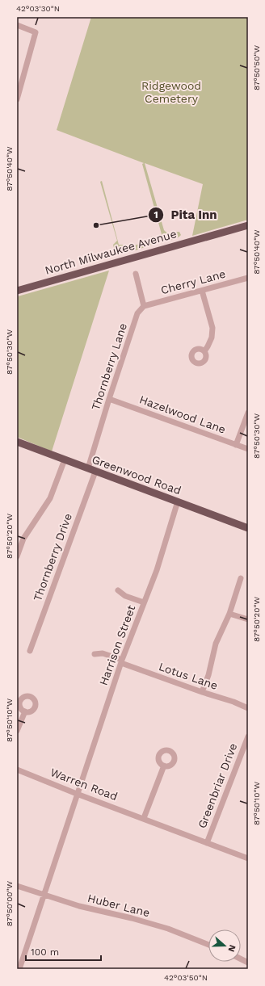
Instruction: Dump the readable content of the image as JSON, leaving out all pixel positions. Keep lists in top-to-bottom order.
{
  "streets": {
    "main road": ["North Milwaukee Avenue", "Greenwood Road"],
    "street": [
      "Cherry Lane",
      "Thornberry Lane",
      "Hazelwood Lane",
      "Thornberry Drive",
      "Harrison Street",
      "Lotus Lane",
      "Warren Road",
      "Greenbriar Drive",
      "Huber Lane"
    ]
  },
  "crossings": [
    ["Cherry Lane", "Thornberry Lane"],
    ["Thornberry Lane", "Hazelwood Lane"],
    ["Thornberry Lane", "Greenwood Road"],
    ["Greenwood Road", "Thornberry Drive"],
    ["Harrison Street", "Lotus Lane"],
    ["Harrison Street", "Warren Road"],
    ["Harrison Street", "Huber Lane"],
    ["Warren Road", "Greenbriar Drive"]
  ],
  "parks": ["Ridgewood Cemetery"],
  "places": ["Pita Inn"],
  "scale_bar": "100 m",
  "north": "right",
  "coordinates": [
    "42°03'30\"N",
    "87°50'50\"W",
    "87°50'40\"W",
    "87°50'30\"W",
    "87°50'20\"W",
    "87°50'10\"W",
    "87°50'00\"W",
    "42°03'50\"N"
  ]
}
